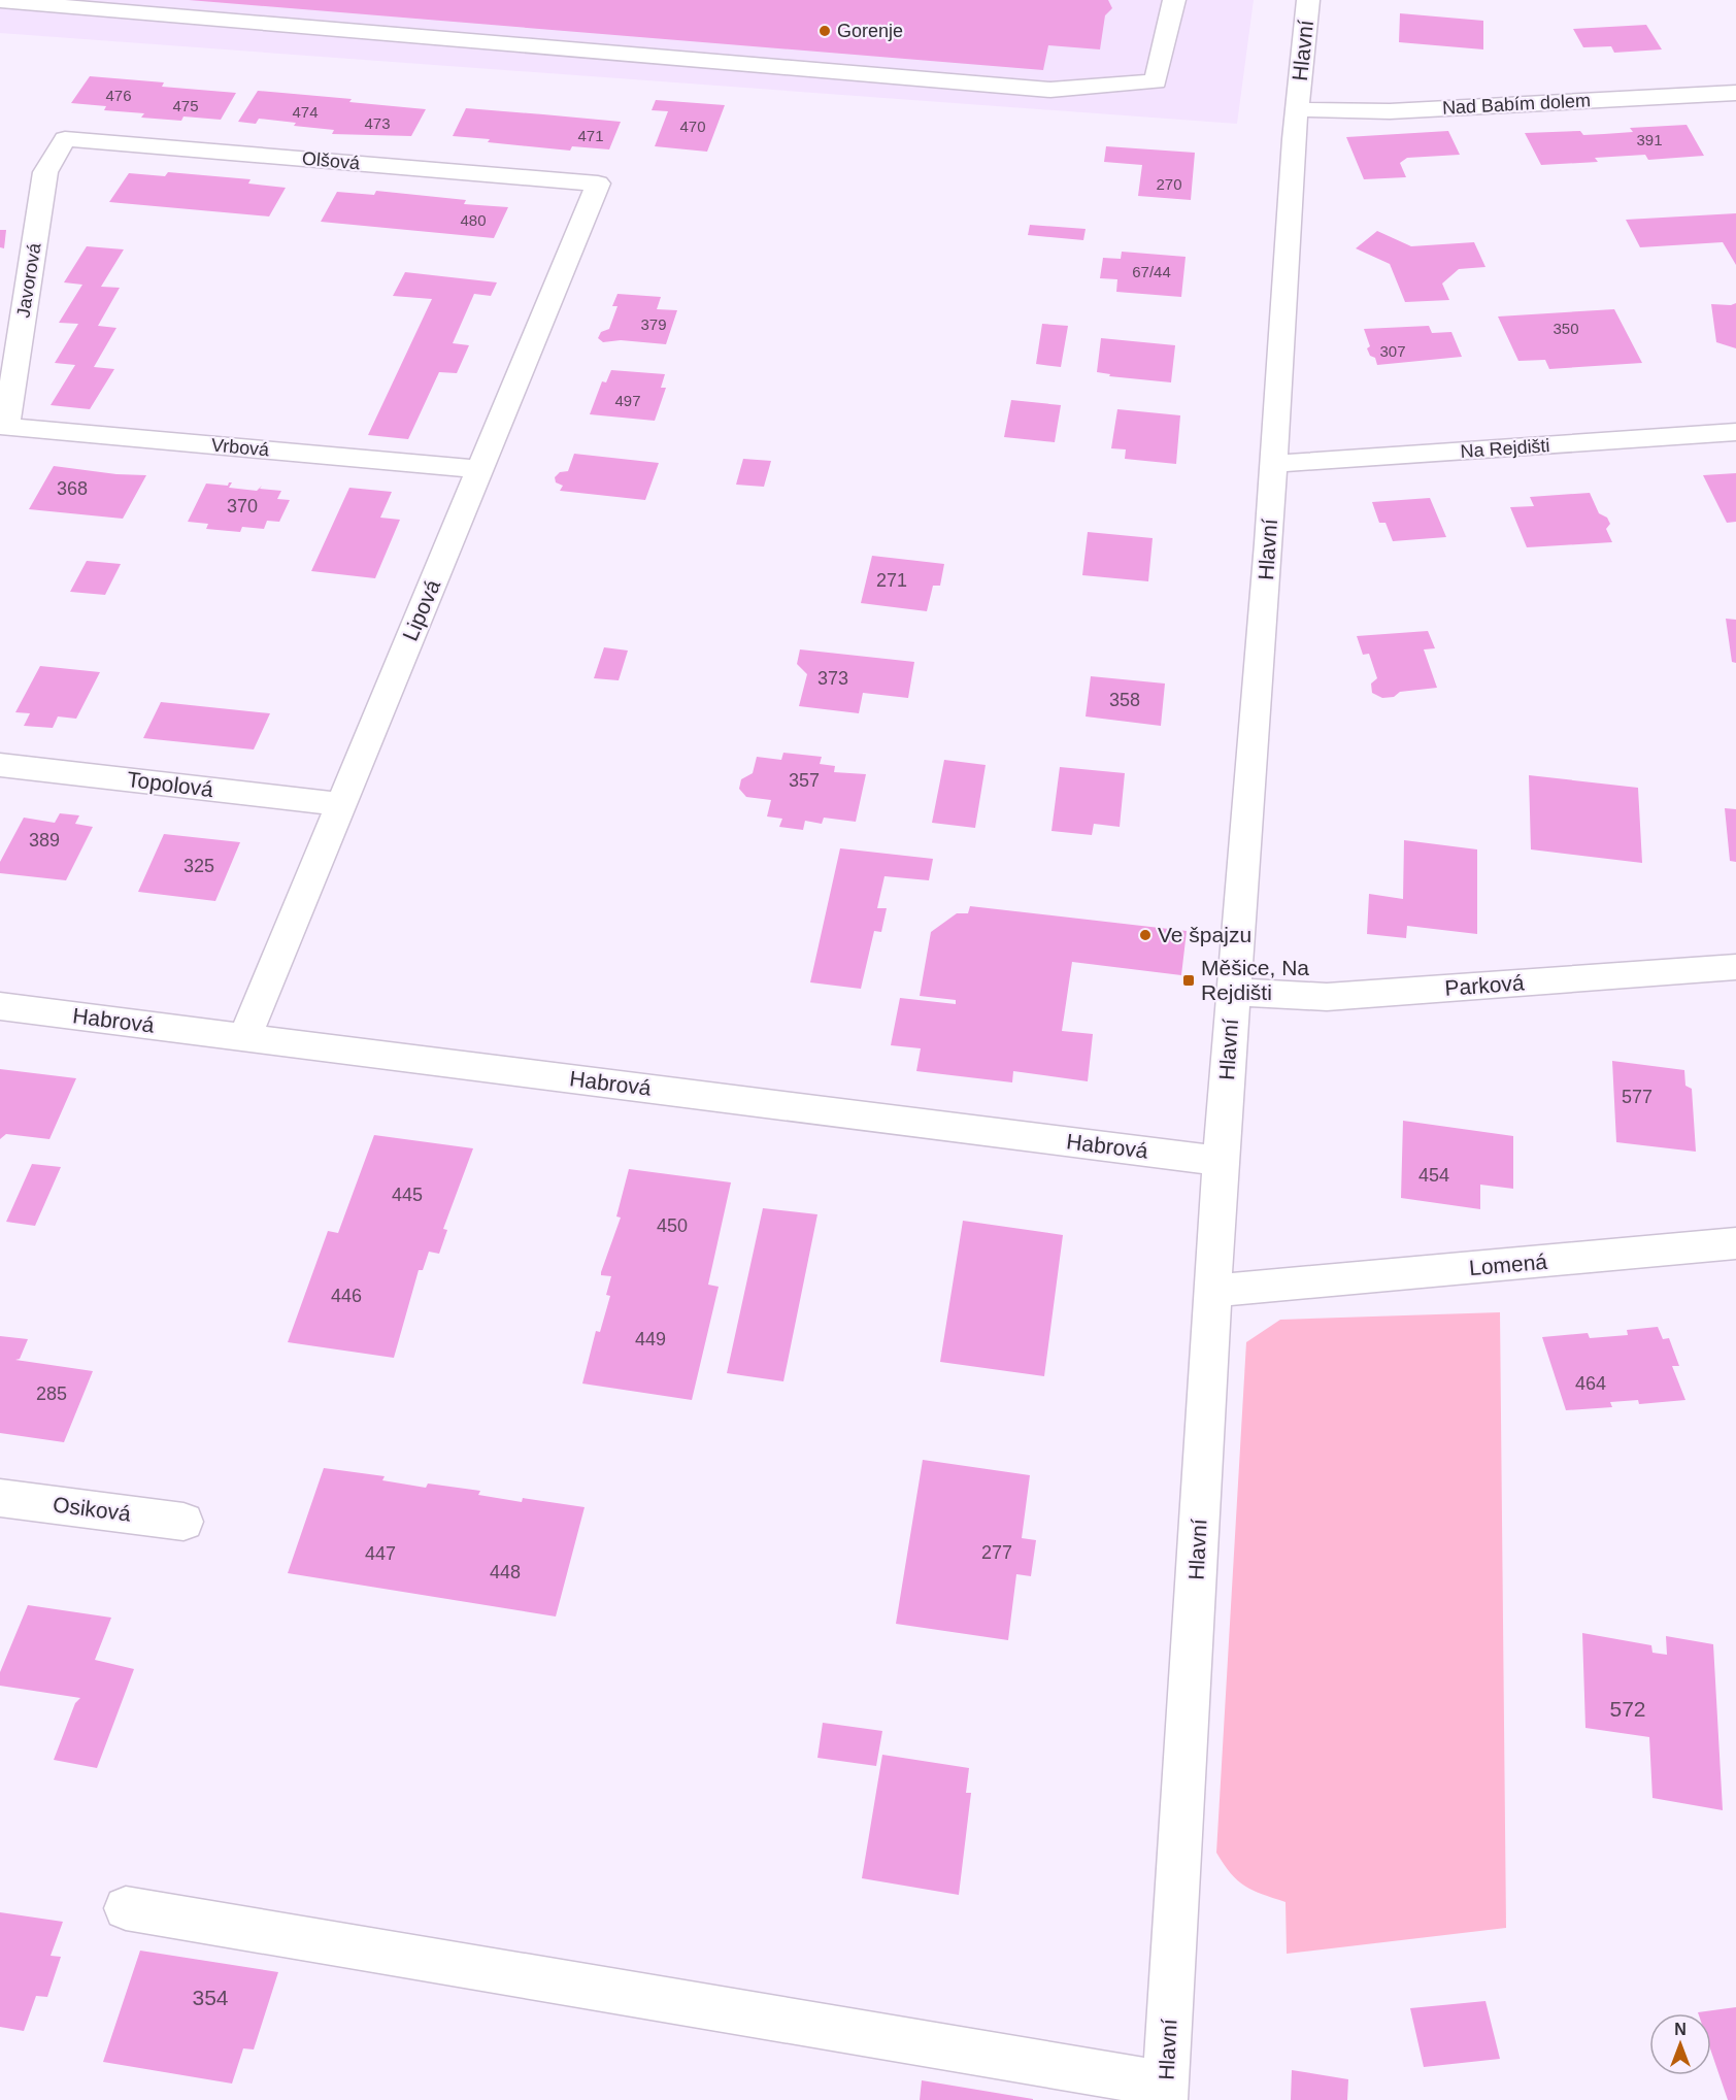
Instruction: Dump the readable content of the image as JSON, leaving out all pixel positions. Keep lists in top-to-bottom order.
{
  "streets": {
    "street": [
      "Hlavní",
      "Nad Babím dolem",
      "Olšová",
      "Javorová",
      "Vrbová",
      "Na Rejdišti",
      "Lipová",
      "Topolová",
      "Parková",
      "Habrová",
      "Lomená",
      "Osiková"
    ]
  },
  "crossings": [
    ["Hlavní", "Nad Babím dolem"],
    ["Hlavní", "Na Rejdišti"],
    ["Hlavní", "Parková"],
    ["Hlavní", "Habrová"],
    ["Hlavní", "Lomená"],
    ["Olšová", "Javorová"],
    ["Olšová", "Lipová"],
    ["Javorová", "Vrbová"],
    ["Vrbová", "Lipová"],
    ["Lipová", "Topolová"],
    ["Lipová", "Habrová"]
  ],
  "places": {
    "other": ["Gorenje", "Ve špajzu"],
    "transit": ["Měšice, Na Rejdišti"]
  },
  "house_numbers": [
    "476",
    "475",
    "474",
    "473",
    "470",
    "471",
    "391",
    "270",
    "480",
    "67/44",
    "379",
    "350",
    "307",
    "497",
    "368",
    "370",
    "271",
    "373",
    "358",
    "357",
    "389",
    "325",
    "577",
    "454",
    "445",
    "450",
    "446",
    "449",
    "464",
    "285",
    "277",
    "447",
    "448",
    "572",
    "354"
  ],
  "north": "top"
}
